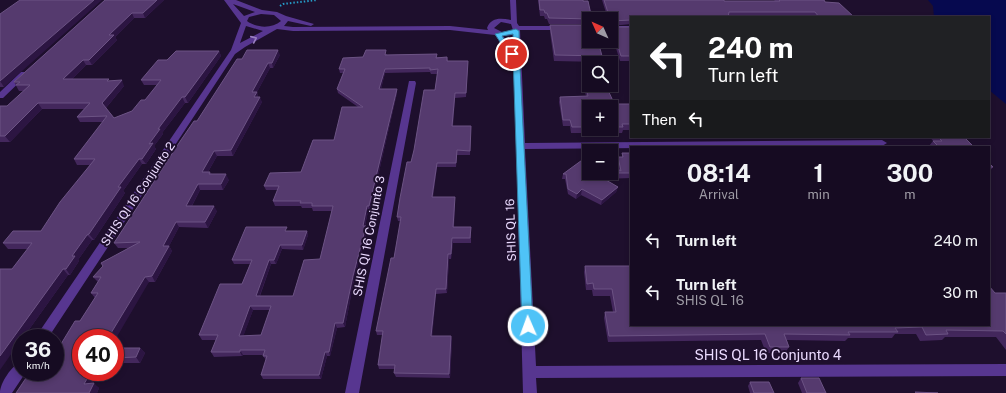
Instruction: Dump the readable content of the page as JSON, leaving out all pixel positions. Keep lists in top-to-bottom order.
{
  "streets": {
    "street": [
      "SHIS QI 16 Conjunto 2",
      "SHIS QL 16",
      "SHIS QI 16 Conjunto 3",
      "SHIS QL 16 Conjunto 4"
    ]
  },
  "crossings": [
    ["SHIS QL 16", "SHIS QL 16 Conjunto 4"]
  ],
  "north": "top left",
  "page": {
    "map_buttons": ["+", "−"],
    "turn": ["240 m", "Turn left"],
    "then": "Then",
    "eta": [
      "08:14",
      "Arrival",
      "1",
      "min",
      "300",
      "m"
    ],
    "list": [
      {
        "name": "Turn left",
        "value": "240 m"
      },
      {
        "name": "Turn left",
        "note": "SHIS QL 16",
        "value": "30 m"
      }
    ],
    "speed": "36 km/h",
    "limit": "40"
  }
}
